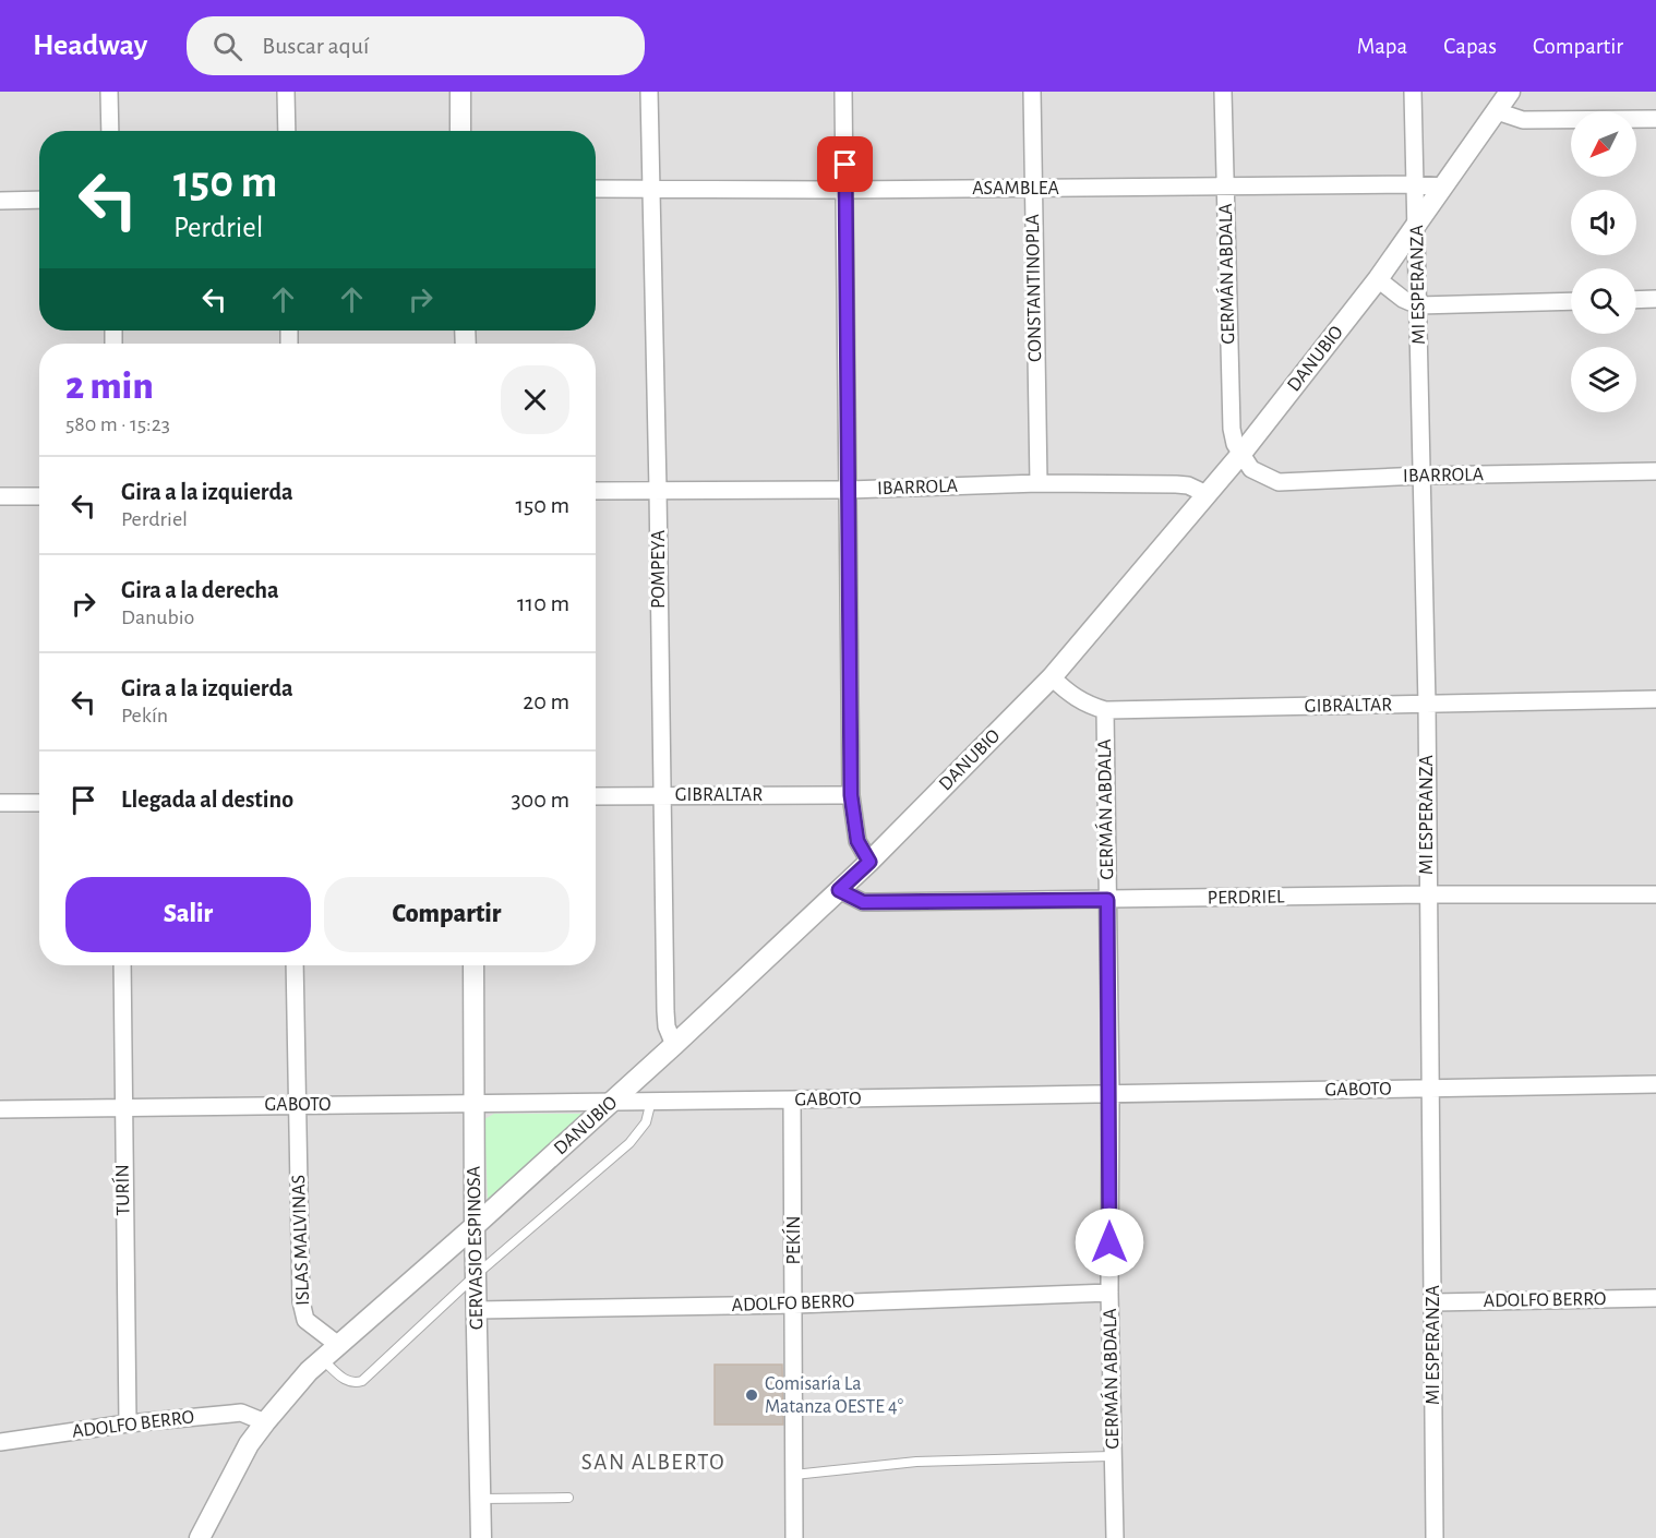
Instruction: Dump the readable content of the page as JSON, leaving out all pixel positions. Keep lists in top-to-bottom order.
{
  "streets": {
    "street": [
      "ASAMBLEA",
      "GERMÁN ABDALA",
      "MI ESPERANZA",
      "CONSTANTINOPLA",
      "DANUBIO",
      "IBARROLA",
      "POMPEYA",
      "GIBRALTAR",
      "PERDRIEL",
      "GABOTO",
      "TURÍN",
      "ISLAS MALVINAS",
      "PEKÍN",
      "GERVASIO ESPINOSA",
      "ADOLFO BERRO"
    ]
  },
  "crossings": [
    ["ASAMBLEA", "GERMÁN ABDALA"],
    ["ASAMBLEA", "MI ESPERANZA"],
    ["ASAMBLEA", "CONSTANTINOPLA"],
    ["ASAMBLEA", "DANUBIO"],
    ["ASAMBLEA", "POMPEYA"],
    ["GERMÁN ABDALA", "DANUBIO"],
    ["GERMÁN ABDALA", "IBARROLA"],
    ["GERMÁN ABDALA", "GIBRALTAR"],
    ["GERMÁN ABDALA", "PERDRIEL"],
    ["GERMÁN ABDALA", "GABOTO"],
    ["GERMÁN ABDALA", "ADOLFO BERRO"],
    ["MI ESPERANZA", "DANUBIO"],
    ["MI ESPERANZA", "IBARROLA"],
    ["MI ESPERANZA", "GIBRALTAR"],
    ["MI ESPERANZA", "PERDRIEL"],
    ["MI ESPERANZA", "GABOTO"],
    ["MI ESPERANZA", "ADOLFO BERRO"],
    ["CONSTANTINOPLA", "IBARROLA"],
    ["DANUBIO", "IBARROLA"],
    ["DANUBIO", "POMPEYA"],
    ["DANUBIO", "GIBRALTAR"],
    ["DANUBIO", "PERDRIEL"],
    ["DANUBIO", "GABOTO"],
    ["DANUBIO", "ISLAS MALVINAS"],
    ["DANUBIO", "GERVASIO ESPINOSA"],
    ["IBARROLA", "POMPEYA"],
    ["POMPEYA", "GIBRALTAR"],
    ["GABOTO", "TURÍN"],
    ["GABOTO", "ISLAS MALVINAS"],
    ["GABOTO", "PEKÍN"],
    ["GABOTO", "GERVASIO ESPINOSA"],
    ["TURÍN", "ADOLFO BERRO"],
    ["PEKÍN", "ADOLFO BERRO"],
    ["GERVASIO ESPINOSA", "ADOLFO BERRO"]
  ],
  "districts": ["SAN ALBERTO"],
  "places": ["Comisaría La Matanza OESTE 4°"],
  "north": "bottom left",
  "page": {
    "header": "Headway",
    "search": "Buscar aquí",
    "nav": ["Mapa", "Capas", "Compartir"],
    "turn": ["150 m", "Perdriel"],
    "heading": ["2 min", "580 m · 15:23"],
    "list": [
      {
        "name": "Gira a la izquierda",
        "note": "Perdriel",
        "value": "150 m"
      },
      {
        "name": "Gira a la derecha",
        "note": "Danubio",
        "value": "110 m"
      },
      {
        "name": "Gira a la izquierda",
        "note": "Pekín",
        "value": "20 m"
      },
      {
        "name": "Llegada al destino",
        "value": "300 m"
      }
    ],
    "buttons": ["Salir", "Compartir"]
  }
}
